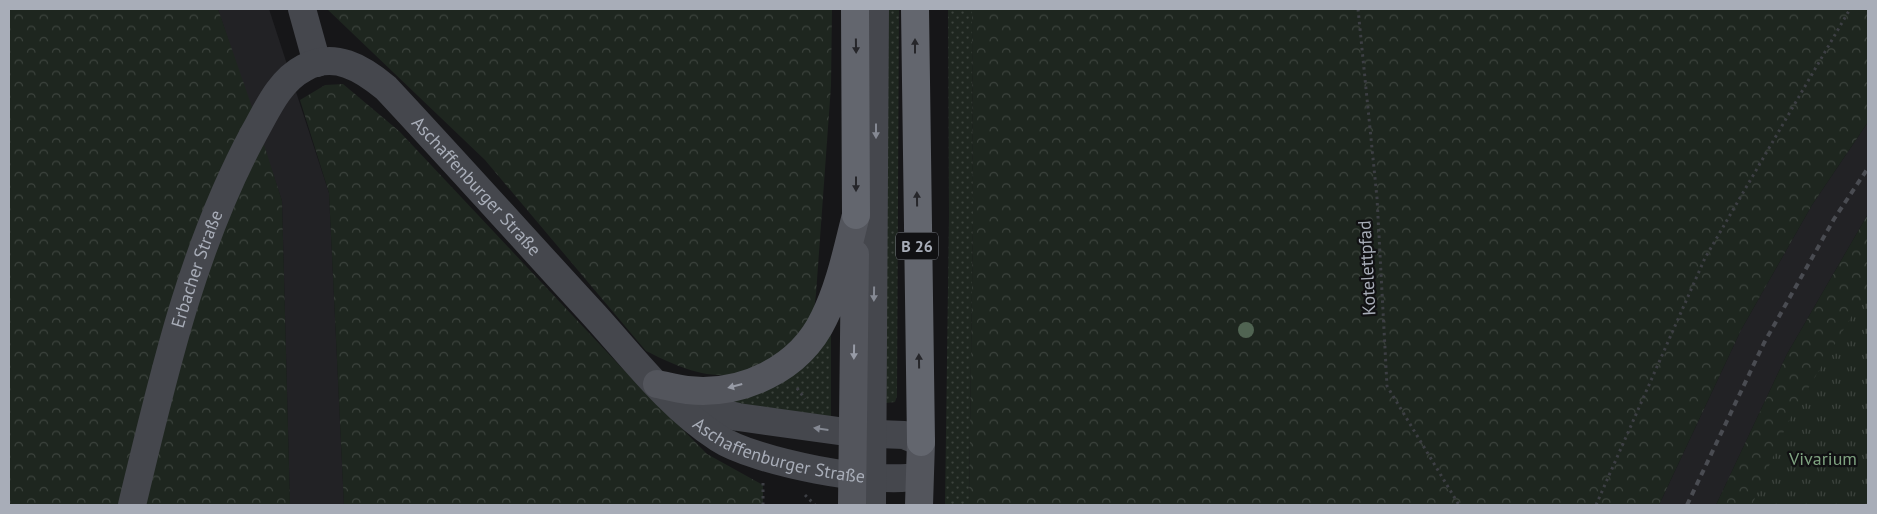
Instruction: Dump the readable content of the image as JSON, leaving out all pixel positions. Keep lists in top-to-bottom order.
{
  "streets": {
    "highway": ["B 26"],
    "street": ["Aschaffenburger Straße", "Erbacher Straße"],
    "path": ["Kotelettpfad"]
  },
  "crossings": [
    ["Aschaffenburger Straße", "B 26"],
    ["Aschaffenburger Straße", "Erbacher Straße"]
  ],
  "parks": ["Vivarium"]
}
